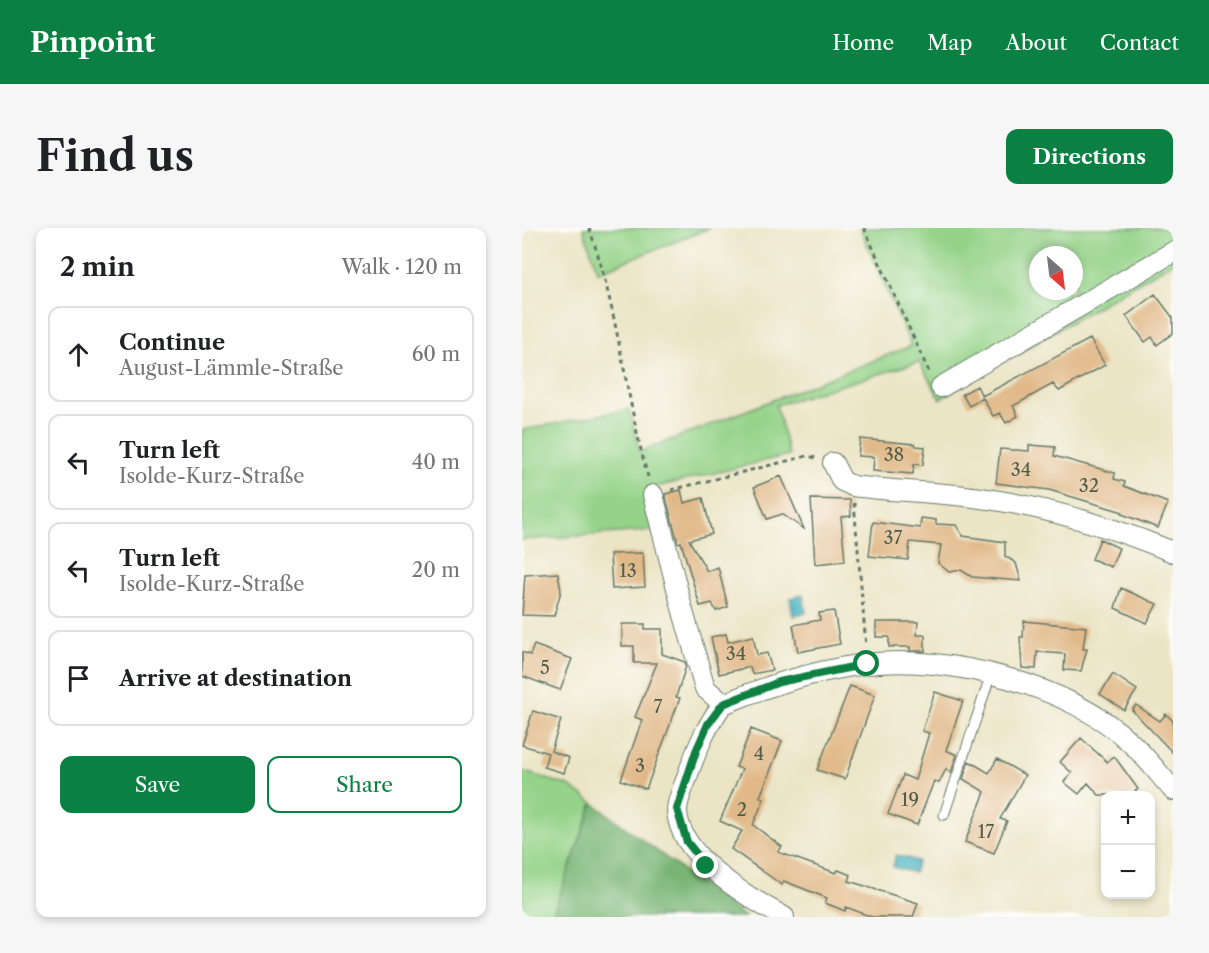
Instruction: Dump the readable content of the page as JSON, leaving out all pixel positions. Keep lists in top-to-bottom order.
{
  "house_numbers": [
    "38",
    "34",
    "32",
    "37",
    "13",
    "34",
    "5",
    "7",
    "4",
    "3",
    "19",
    "2",
    "17"
  ],
  "north": "bottom right",
  "page": {
    "header": "Pinpoint",
    "nav": [
      "Home",
      "Map",
      "About",
      "Contact"
    ],
    "buttons": [
      "Directions",
      ["Save", "Share"]
    ],
    "title": "Find us",
    "heading": ["2 min", "Walk · 120 m"],
    "list": [
      ["Continue", "August-Lämmle-Straße", "60 m"],
      ["Turn left", "Isolde-Kurz-Straße", "40 m"],
      ["Turn left", "Isolde-Kurz-Straße", "20 m"],
      "Arrive at destination"
    ],
    "map_buttons": ["+", "−"]
  }
}
